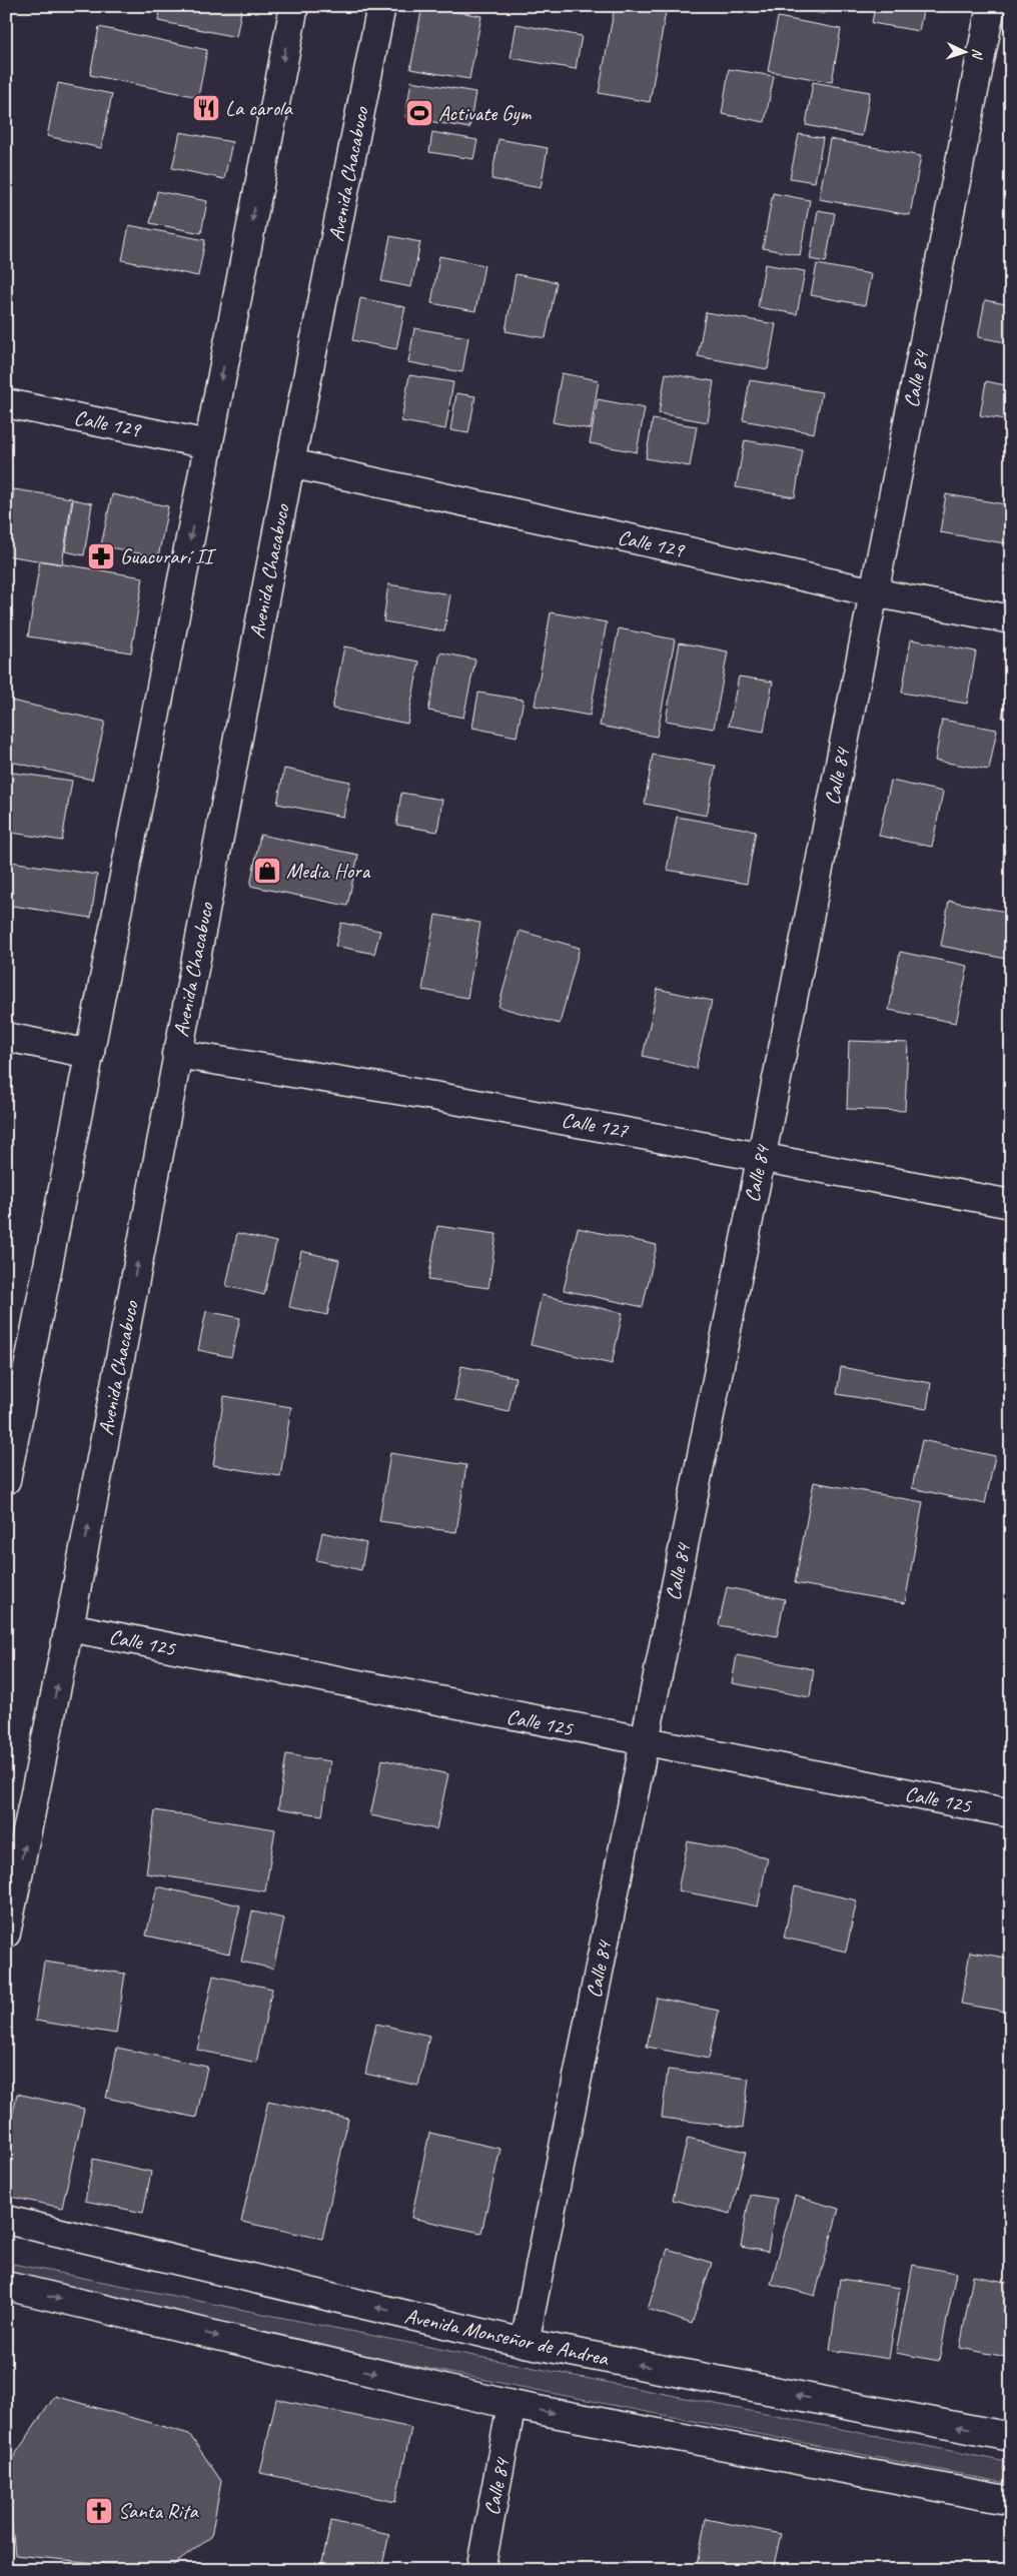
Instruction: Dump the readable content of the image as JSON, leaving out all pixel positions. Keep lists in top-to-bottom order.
{
  "streets": {
    "main road": [
      "Avenida Chacabuco",
      "Calle 84",
      "Calle 129",
      "Calle 127",
      "Calle 125",
      "Avenida Monseñor de Andrea"
    ]
  },
  "crossings": [
    ["Avenida Chacabuco", "Calle 129"],
    ["Avenida Chacabuco", "Calle 127"],
    ["Avenida Chacabuco", "Calle 125"],
    ["Calle 84", "Calle 129"],
    ["Calle 84", "Calle 127"],
    ["Calle 84", "Calle 125"],
    ["Calle 84", "Avenida Monseñor de Andrea"]
  ],
  "places": {
    "restaurant": ["La carola"],
    "sports": ["Activate Gym"],
    "pharmacy": ["Guacurarí II"],
    "shop": ["Media Hora"],
    "church": ["Santa Rita"]
  },
  "north": "right"
}
